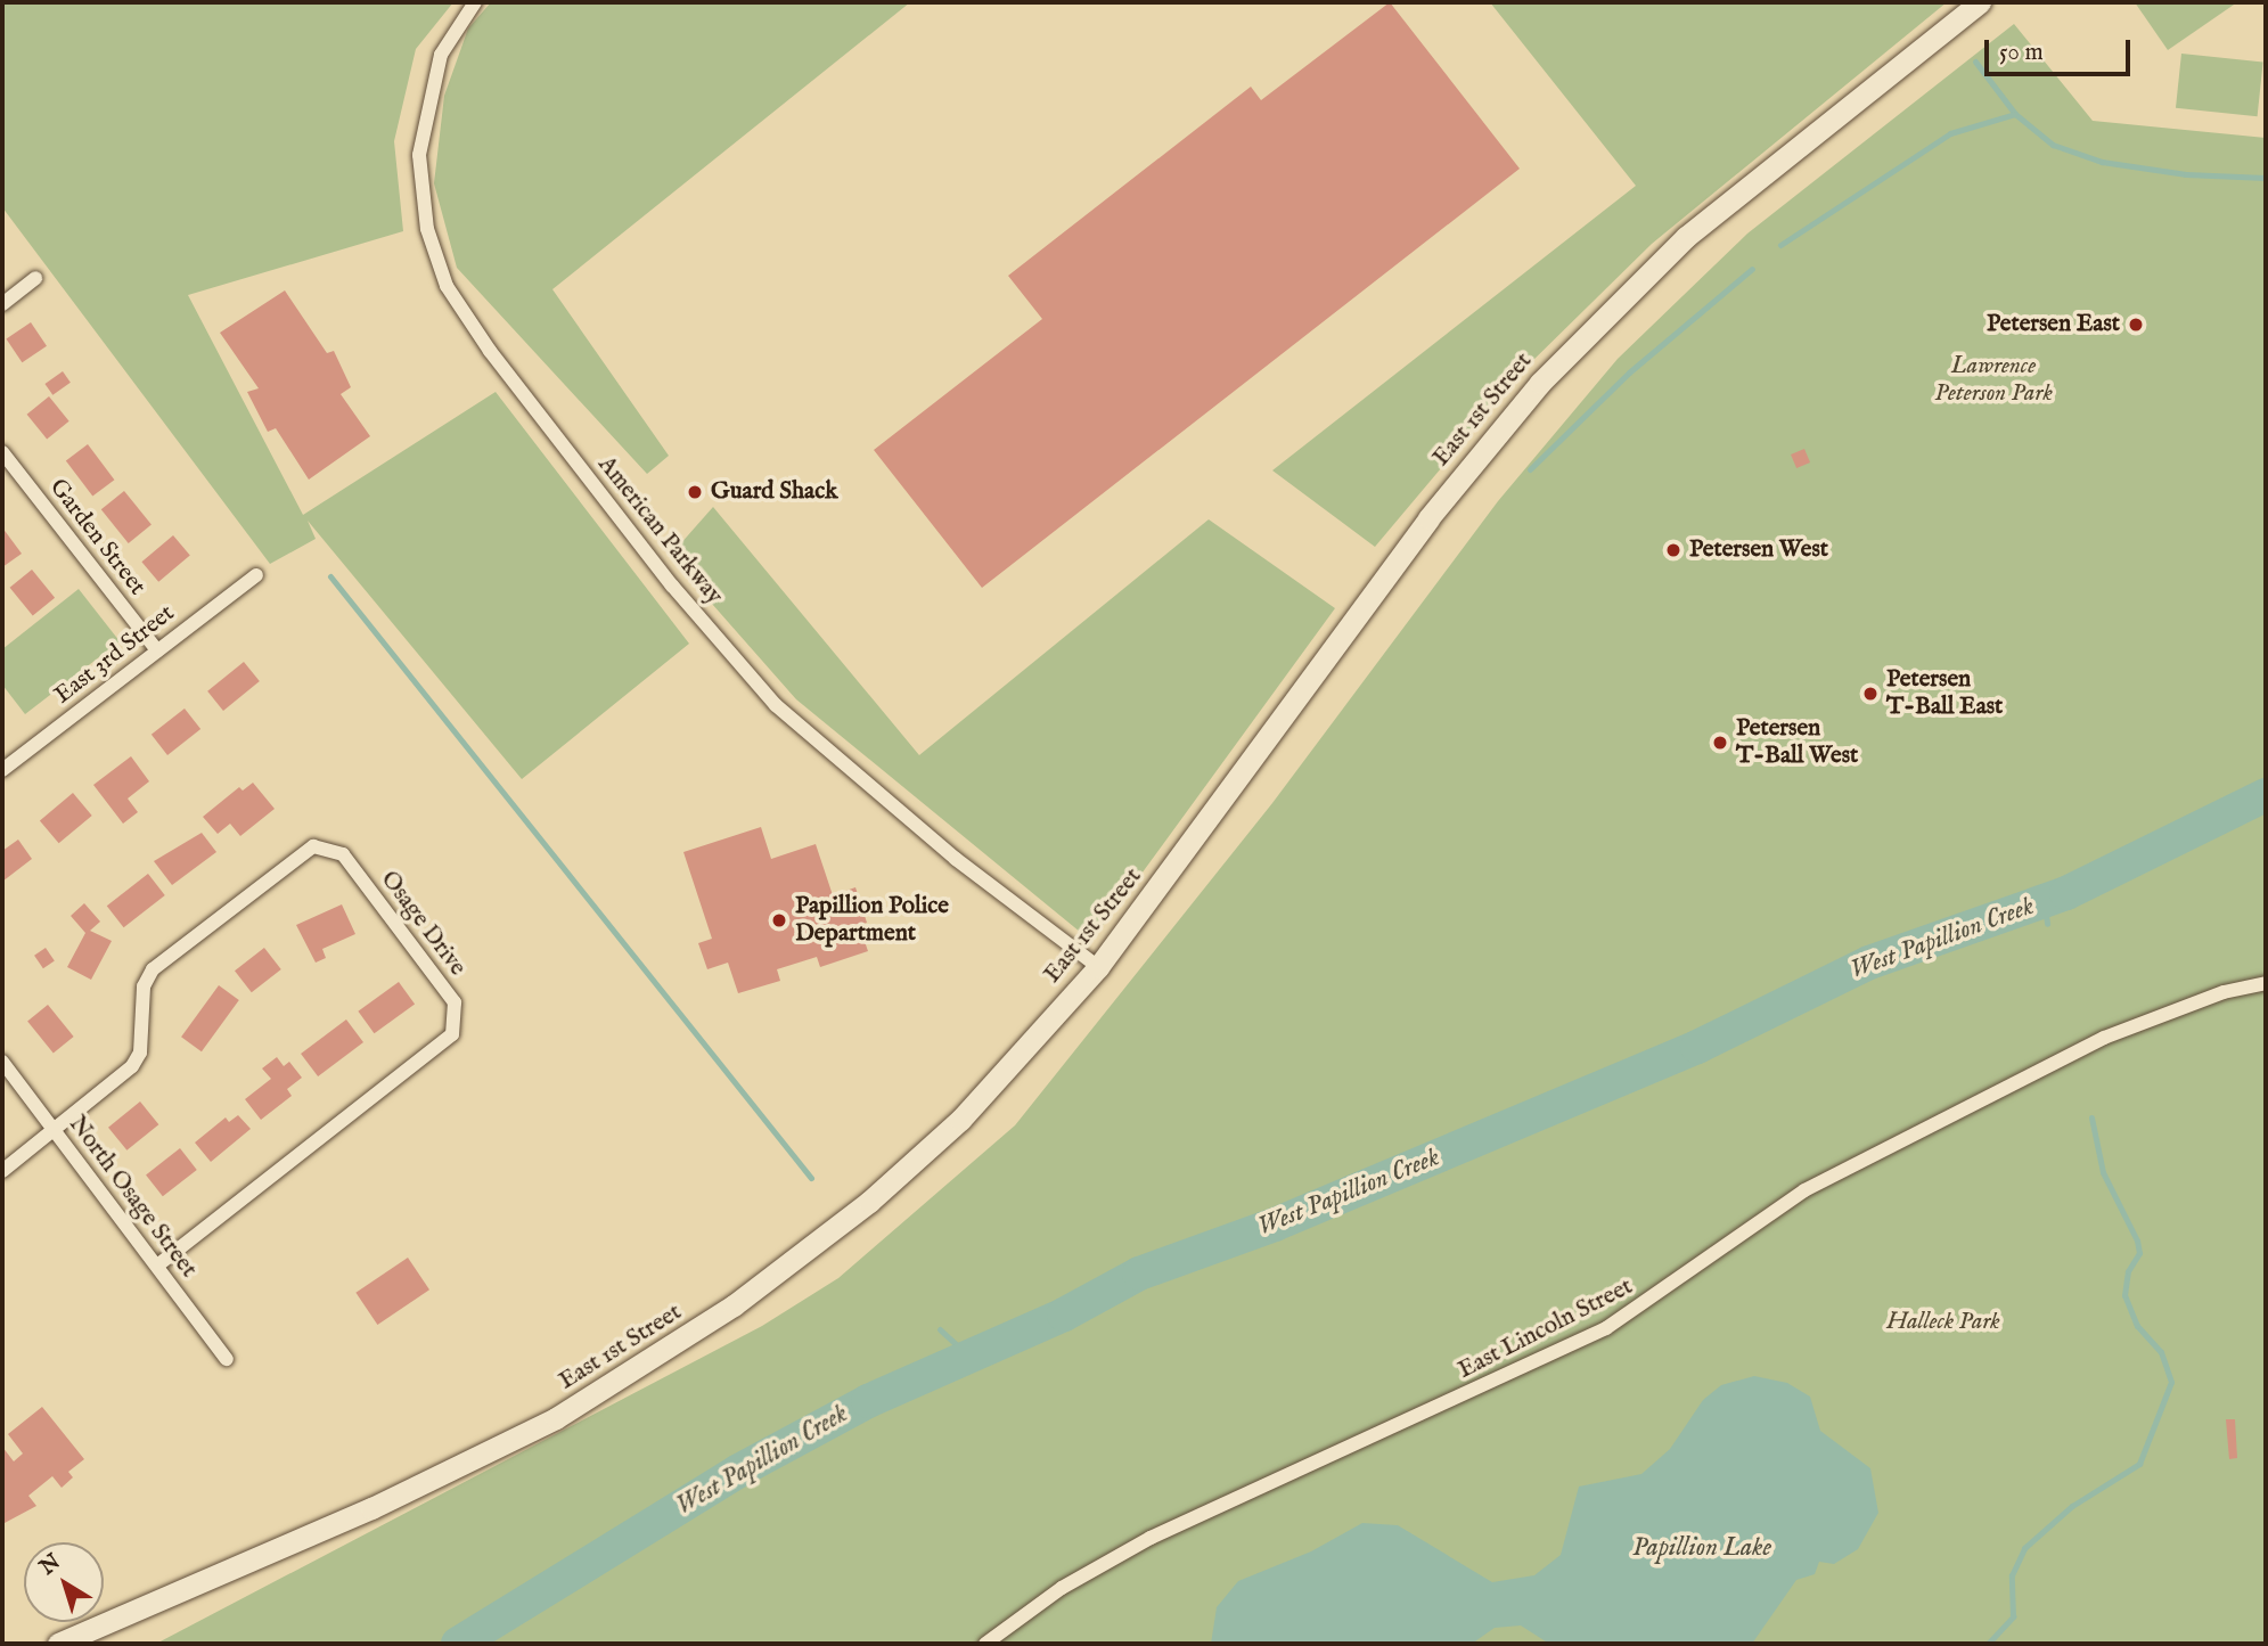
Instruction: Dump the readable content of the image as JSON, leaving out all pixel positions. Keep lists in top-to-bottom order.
{
  "streets": {
    "main road": ["East 1st Street"],
    "street": [
      "American Parkway",
      "Garden Street",
      "East 3rd Street",
      "Osage Drive",
      "North Osage Street",
      "East Lincoln Street"
    ]
  },
  "crossings": [
    ["East 1st Street", "American Parkway"],
    ["Garden Street", "East 3rd Street"],
    ["Osage Drive", "North Osage Street"]
  ],
  "water": ["West Papillion Creek", "Papillion Lake"],
  "parks": ["Lawrence Peterson Park", "Halleck Park"],
  "places": [
    "Petersen East",
    "Guard Shack",
    "Petersen West",
    "Petersen T-Ball East",
    "Petersen T-Ball West",
    "Papillion Police Department"
  ],
  "scale_bar": "50 m",
  "north": "top left"
}
